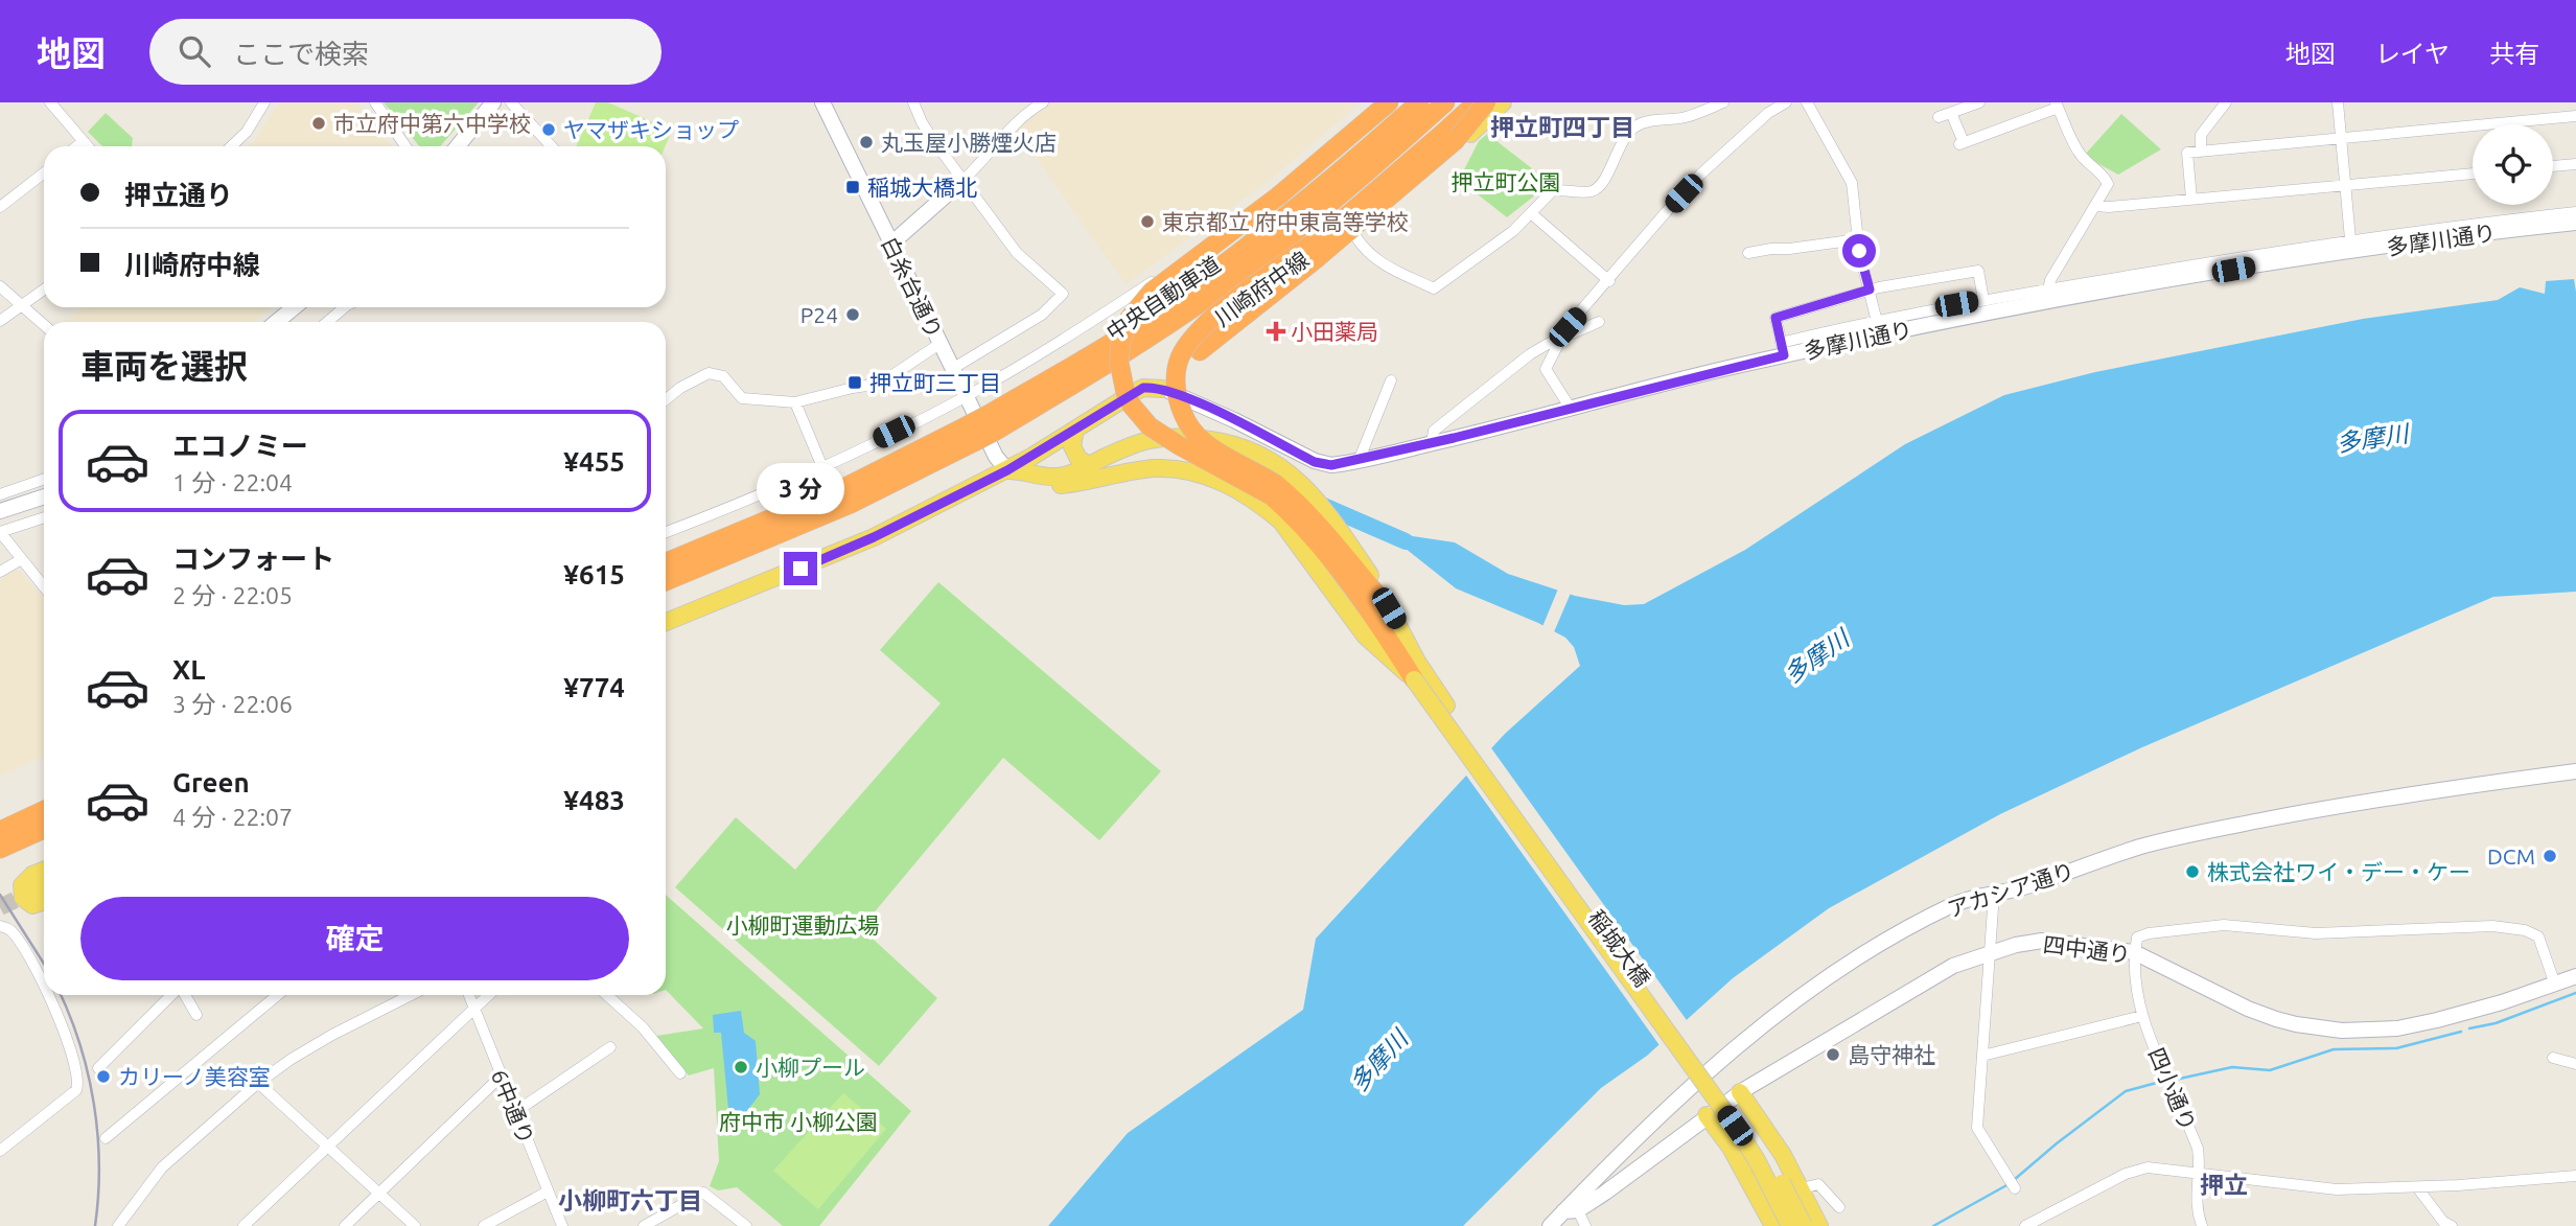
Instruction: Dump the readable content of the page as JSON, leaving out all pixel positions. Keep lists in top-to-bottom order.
{
  "streets": {
    "highway": ["中央自動車道"],
    "main road": ["川崎府中線", "稲城大橋"],
    "street": [
      "多摩川通り",
      "白糸台通り",
      "アカシア通り",
      "四中通り",
      "四小通り",
      "6中通り"
    ]
  },
  "crossings": [
    ["多摩川通り", "川崎府中線"],
    ["アカシア通り", "四中通り"],
    ["四中通り", "四小通り"]
  ],
  "districts": ["押立町四丁目", "押立", "小柳町六丁目"],
  "water": ["多摩川"],
  "parks": ["押立町公園", "小柳町運動広場", "府中市 小柳公園"],
  "places": {
    "other": [
      "市立府中第六中学校",
      "ヤマザキショップ",
      "丸玉屋小勝煙火店",
      "東京都立 府中東高等学校",
      "P24",
      "DCM",
      "株式会社ワイ・デー・ケー",
      "島守神社",
      "小柳プール",
      "カリーノ美容室"
    ],
    "transit": ["稲城大橋北", "押立町三丁目"],
    "health": ["小田薬局"]
  },
  "page": {
    "header": "地図",
    "search": "ここで検索",
    "nav": ["地図", "レイヤ", "共有"],
    "banner": ["押立通り", "川崎府中線"],
    "heading": "車両を選択",
    "list": [
      {
        "name": "エコノミー",
        "note": "1 分 · 22:04",
        "value": "¥455"
      },
      {
        "name": "コンフォート",
        "note": "2 分 · 22:05",
        "value": "¥615"
      },
      {
        "name": "XL",
        "note": "3 分 · 22:06",
        "value": "¥774"
      },
      {
        "name": "Green",
        "note": "4 分 · 22:07",
        "value": "¥483"
      }
    ],
    "bubble": "3 分",
    "buttons": "確定"
  }
}
